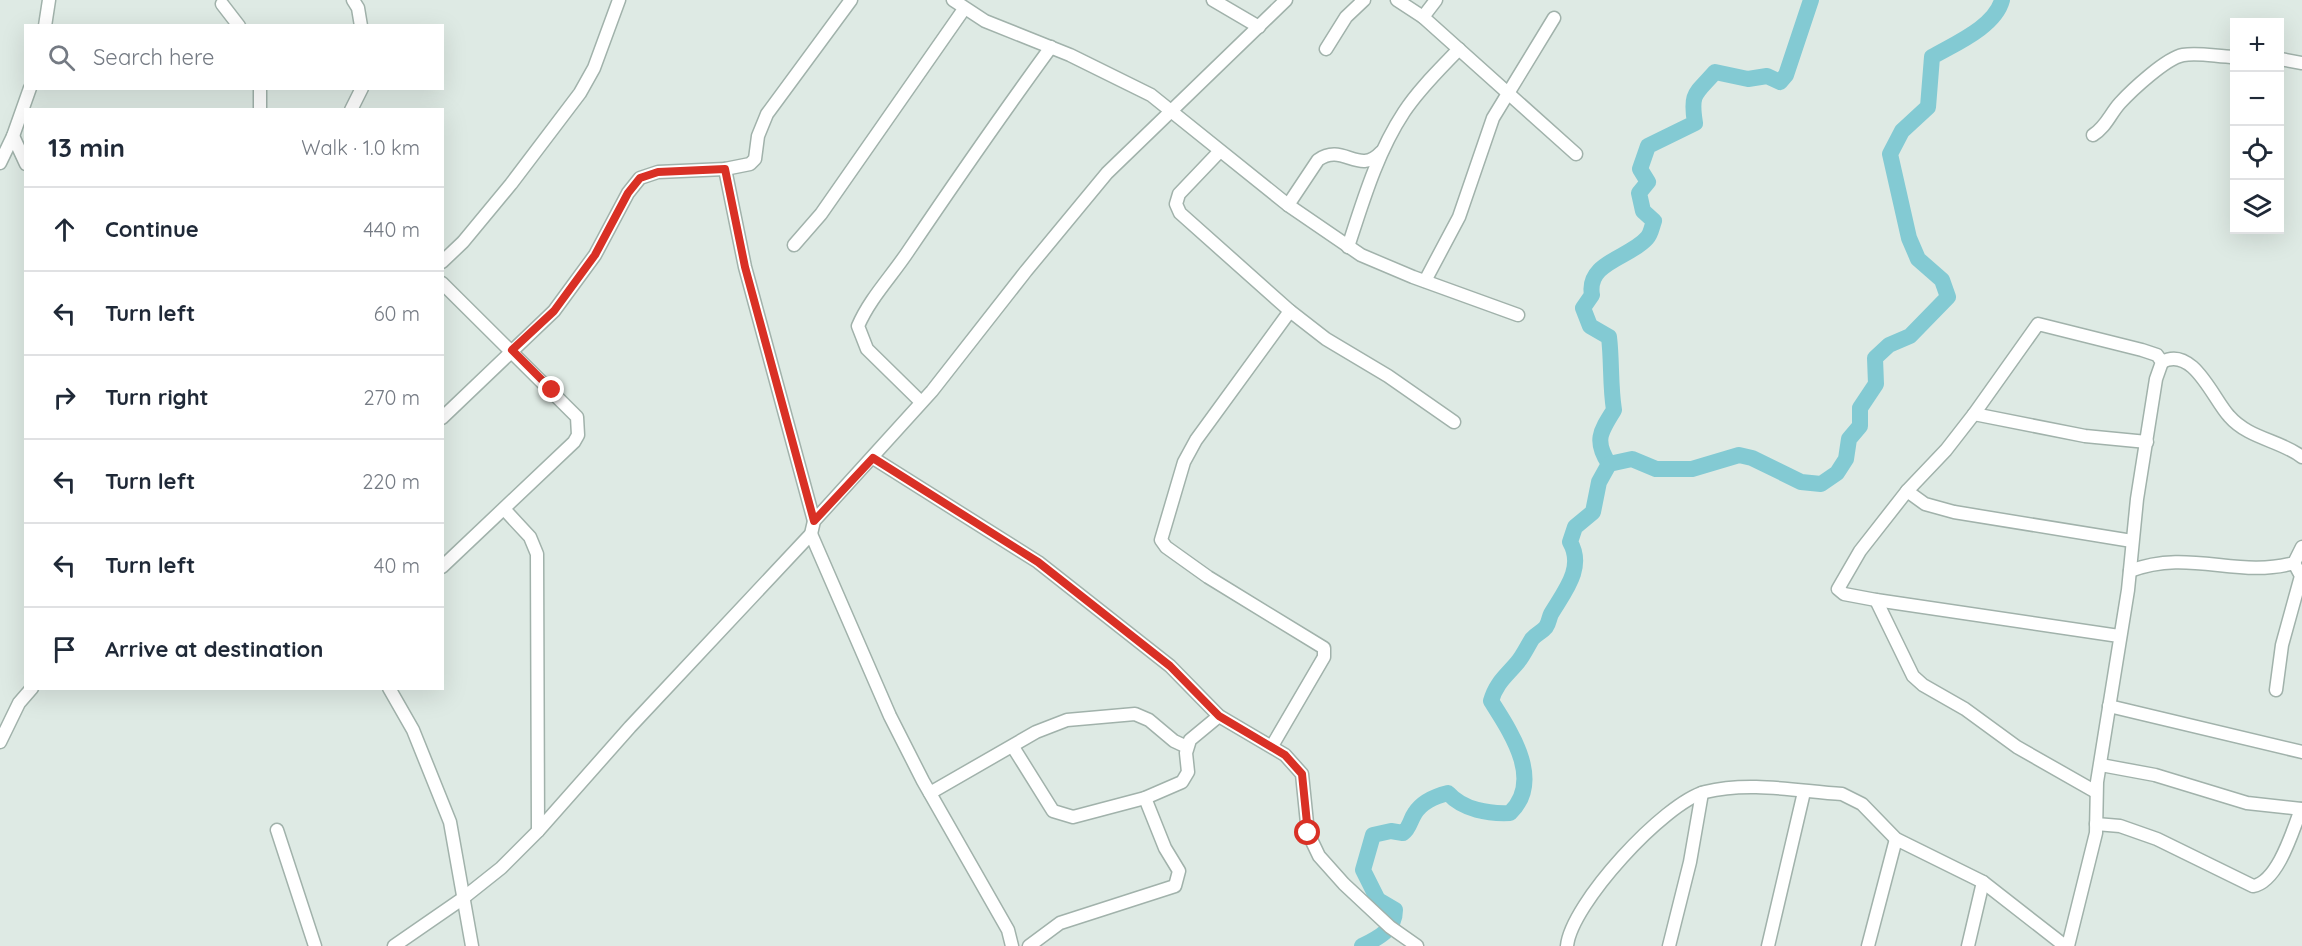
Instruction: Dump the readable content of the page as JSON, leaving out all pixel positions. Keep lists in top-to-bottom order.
{
  "page": {
    "map_buttons": ["+", "−"],
    "search": "Search here",
    "heading": ["13 min", "Walk · 1.0 km"],
    "list": [
      ["Continue", "440 m"],
      ["Turn left", "60 m"],
      ["Turn right", "270 m"],
      ["Turn left", "220 m"],
      ["Turn left", "40 m"],
      "Arrive at destination"
    ]
  }
}
